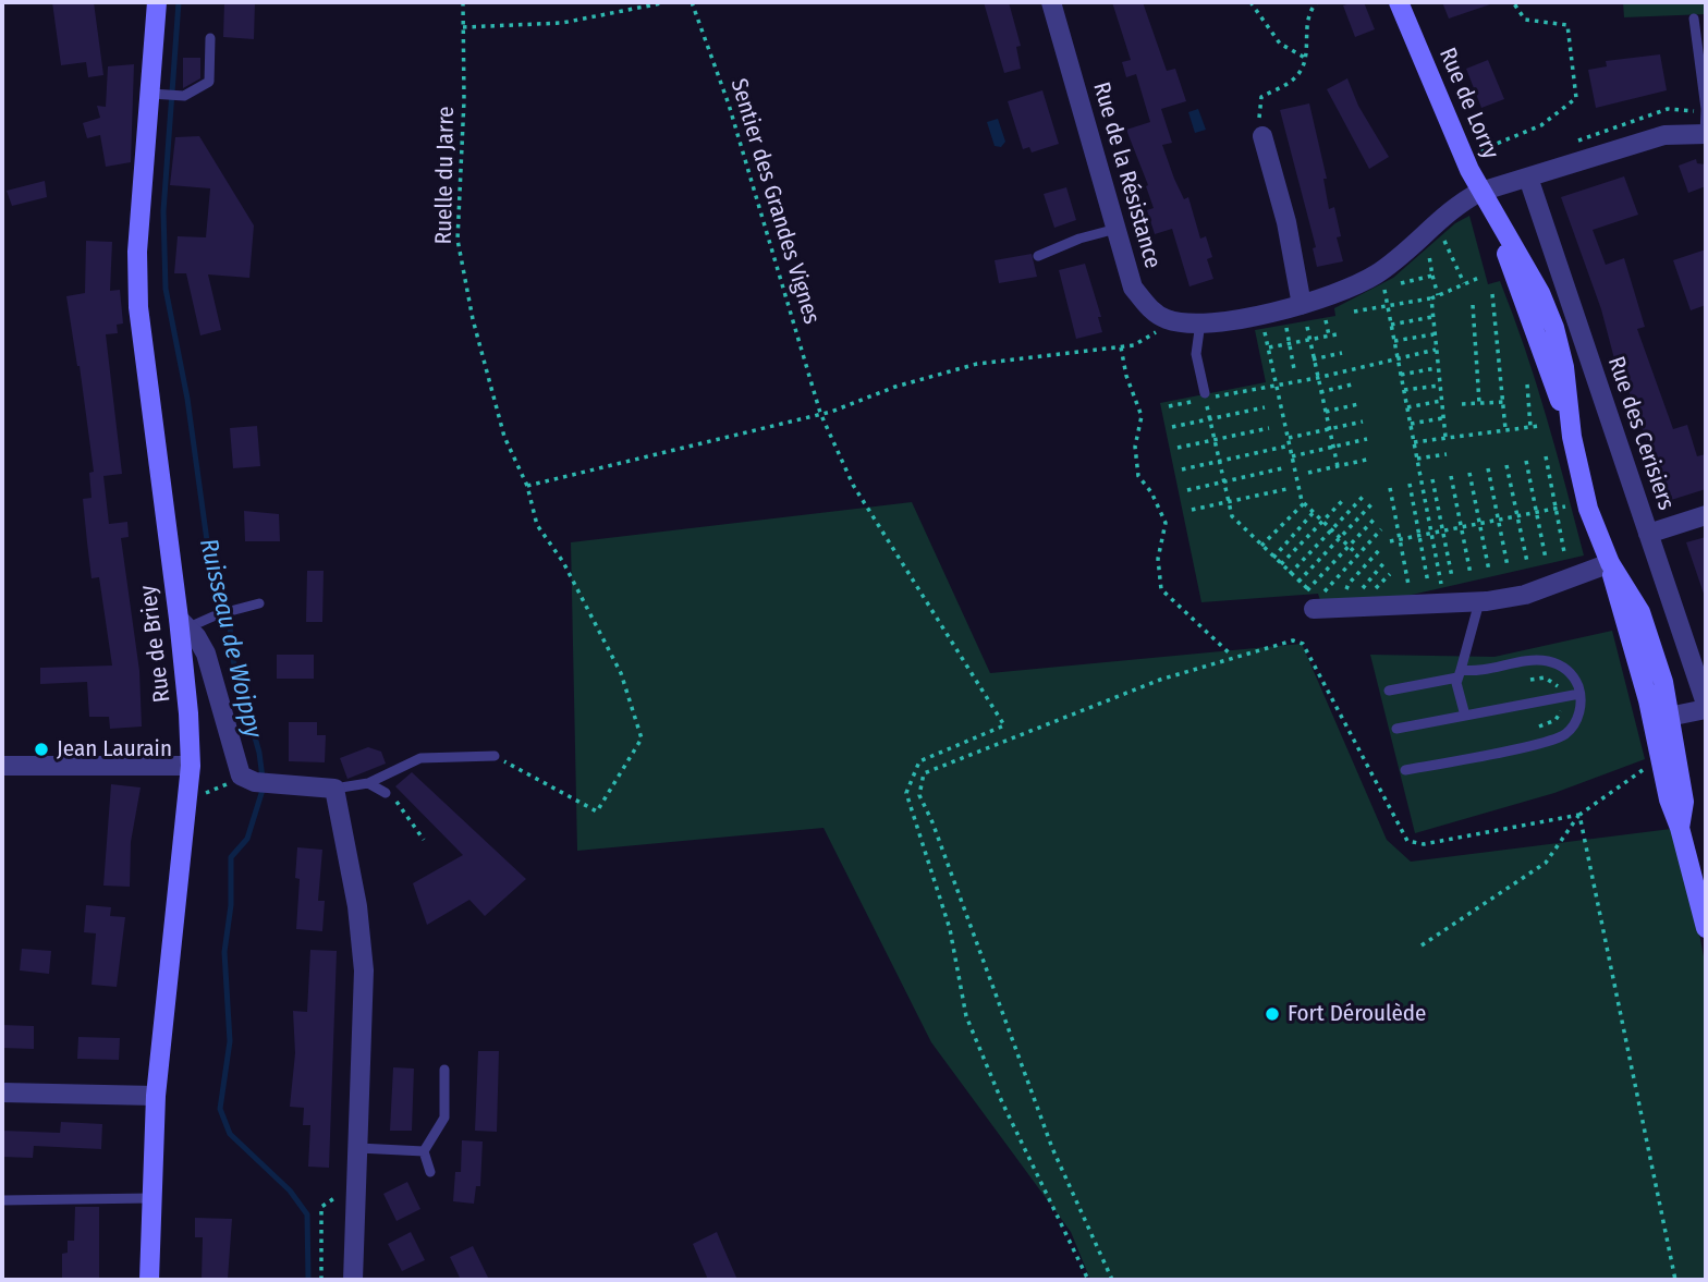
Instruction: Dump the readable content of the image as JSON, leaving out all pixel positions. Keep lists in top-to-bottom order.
{
  "streets": {
    "street": [
      "Rue de Lorry",
      "Rue de la Résistance",
      "Rue des Cerisiers",
      "Rue de Briey"
    ],
    "path": ["Ruelle du Jarre", "Sentier des Grandes Vignes"]
  },
  "water": ["Ruisseau de Woippy"],
  "places": ["Jean Laurain", "Fort Déroulède"]
}
